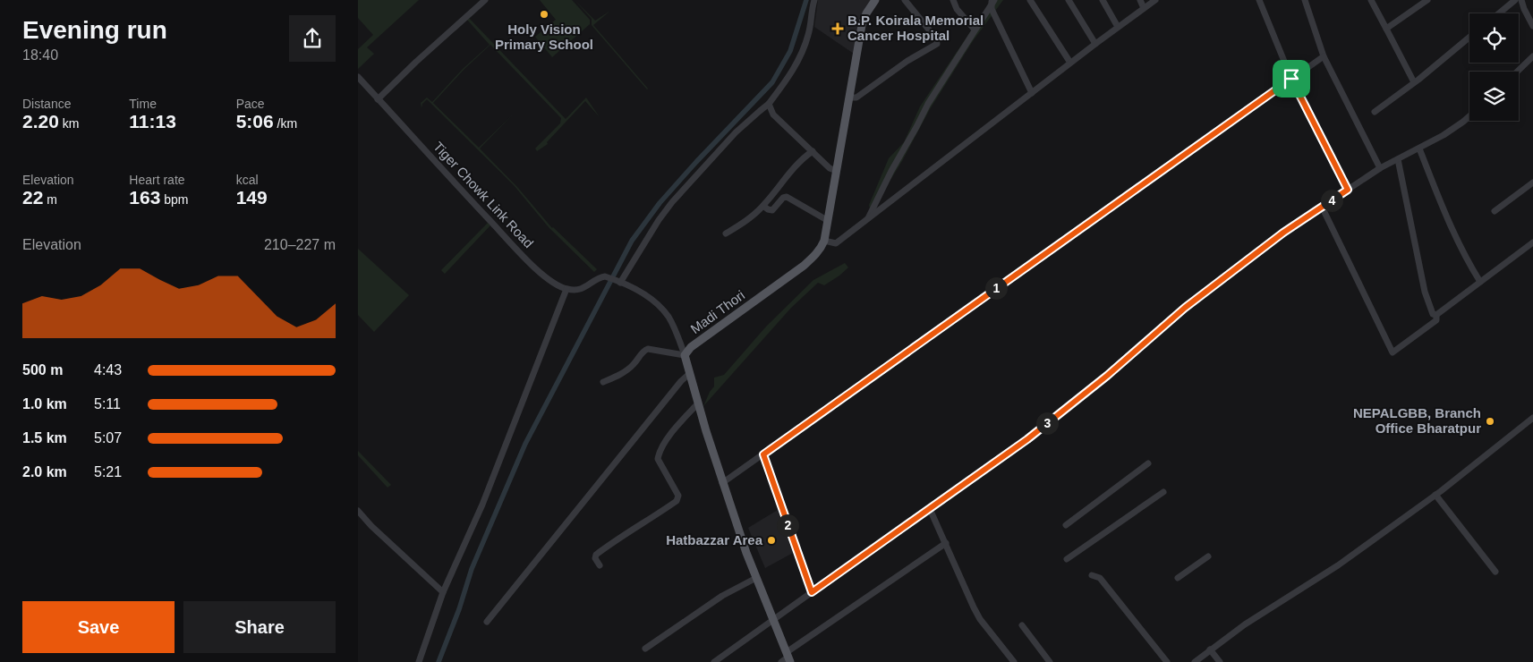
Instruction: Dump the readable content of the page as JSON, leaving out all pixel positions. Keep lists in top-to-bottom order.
{
  "streets": {
    "main road": ["Madi Thori"],
    "street": ["Tiger Chowk Link Road"]
  },
  "places": {
    "other": ["Holy Vision Primary School", "NEPALGBB, Branch Office Bharatpur", "Hatbazzar Area"],
    "health": ["B.P. Koirala Memorial Cancer Hospital"]
  },
  "page": {
    "heading": ["Evening run", "18:40"],
    "stats": [
      ["Distance", "2.20 km"],
      ["Time", "11:13"],
      ["Pace", "5:06 /km"],
      ["Elevation", "22 m"],
      ["Heart rate", "163 bpm"],
      ["kcal", "149"]
    ],
    "pins": [
      "4",
      "1",
      "3",
      "2"
    ],
    "chart": ["Elevation", "210–227 m"],
    "list": [
      {
        "name": "500 m",
        "note": "4:43"
      },
      {
        "name": "1.0 km",
        "note": "5:11"
      },
      {
        "name": "1.5 km",
        "note": "5:07"
      },
      {
        "name": "2.0 km",
        "note": "5:21"
      }
    ],
    "buttons": ["Save", "Share"]
  }
}
